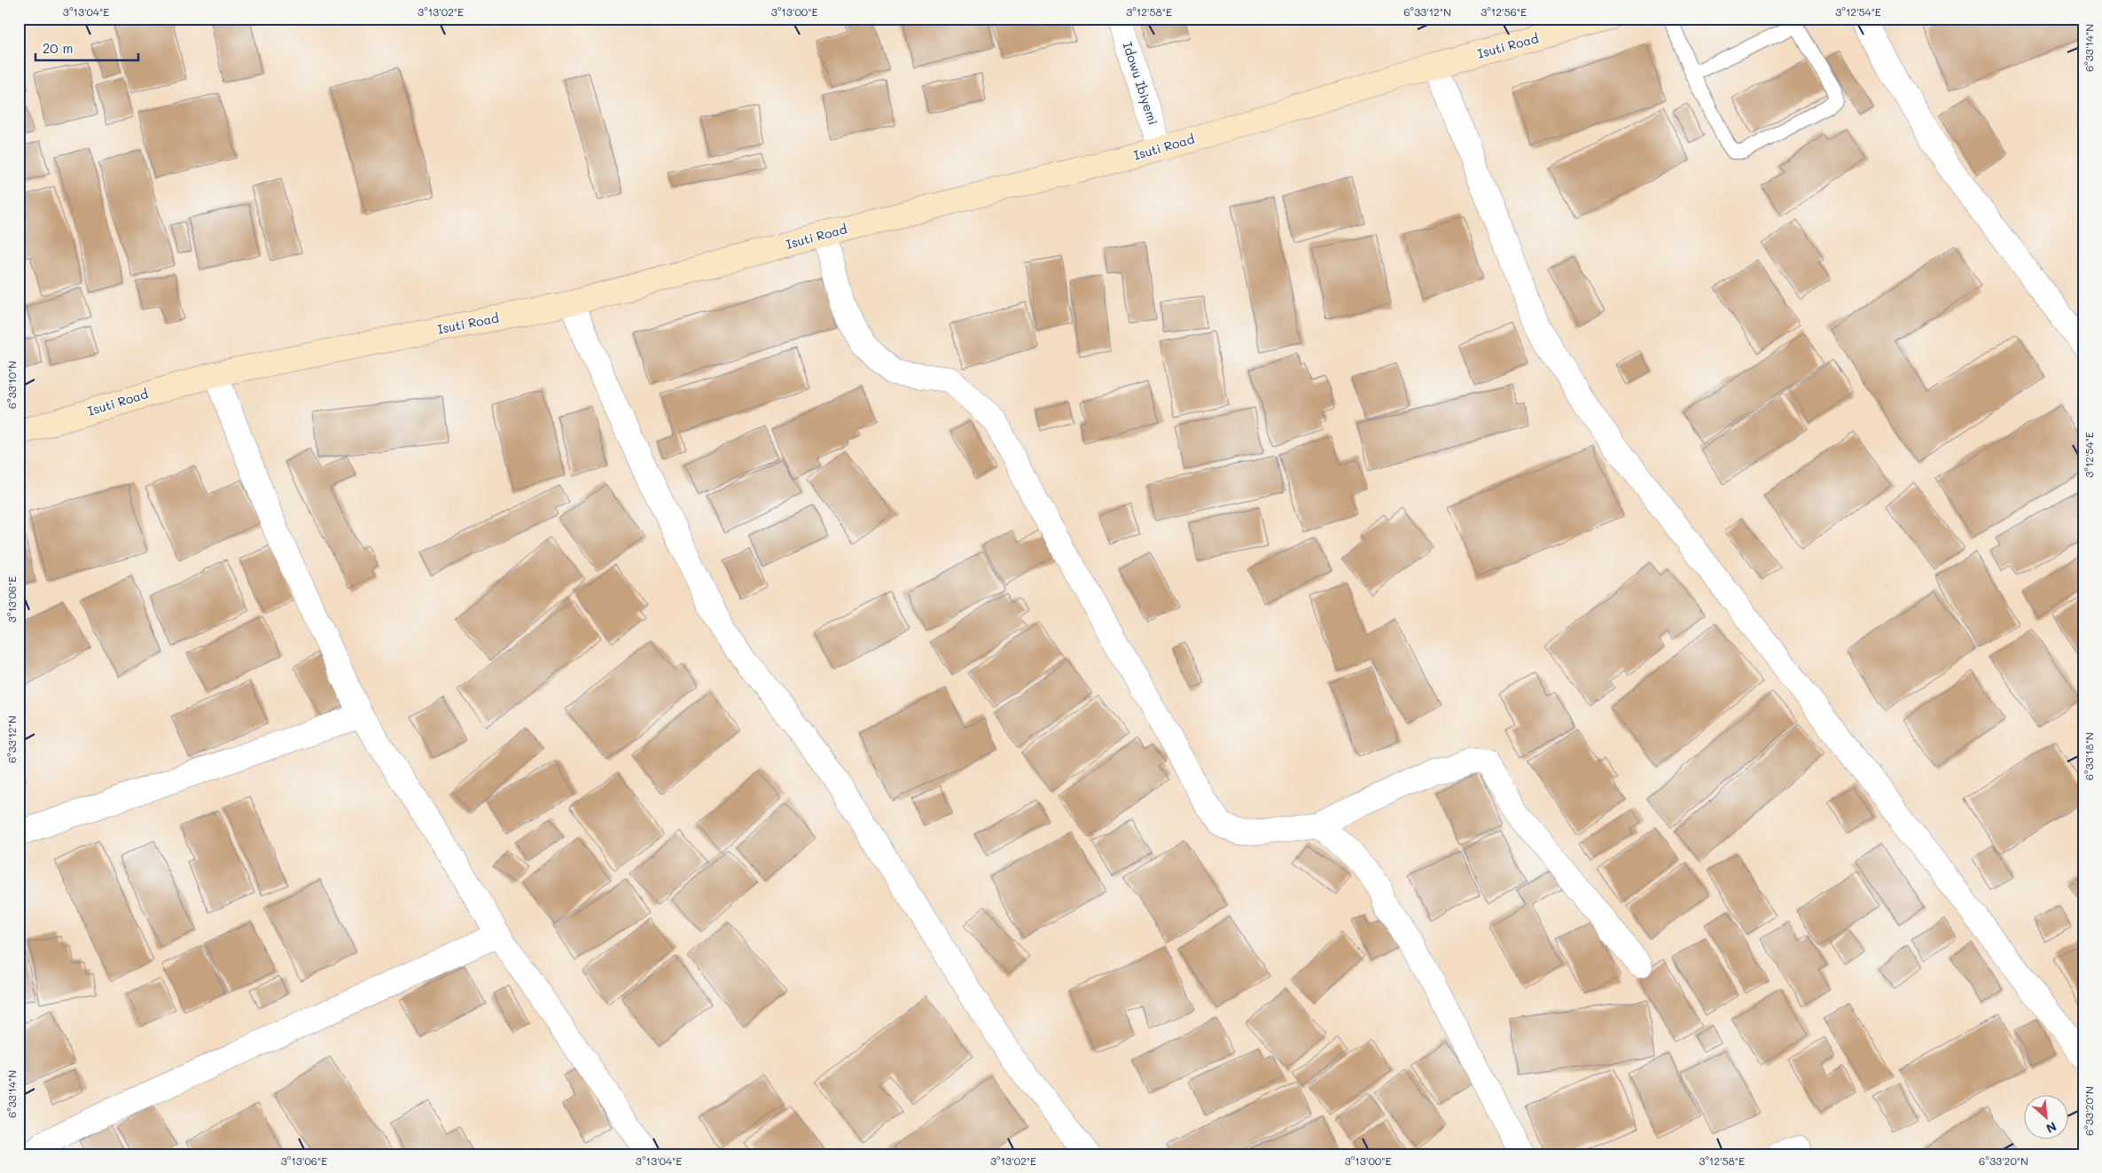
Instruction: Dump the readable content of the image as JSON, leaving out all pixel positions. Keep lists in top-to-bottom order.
{
  "streets": {
    "street": ["Isuti Road", "Idowu Ibiyemi"]
  },
  "crossings": [
    ["Isuti Road", "Idowu Ibiyemi"]
  ],
  "scale_bar": "20 m",
  "north": "bottom right",
  "coordinates": [
    "3°13'04\"E",
    "3°13'02\"E",
    "3°13'00\"E",
    "3°12'58\"E",
    "6°33'12\"N",
    "3°12'56\"E",
    "3°12'54\"E",
    "6°33'14\"N",
    "6°33'10\"N",
    "3°13'06\"E",
    "6°33'18\"N",
    "6°33'20\"N"
  ]
}
